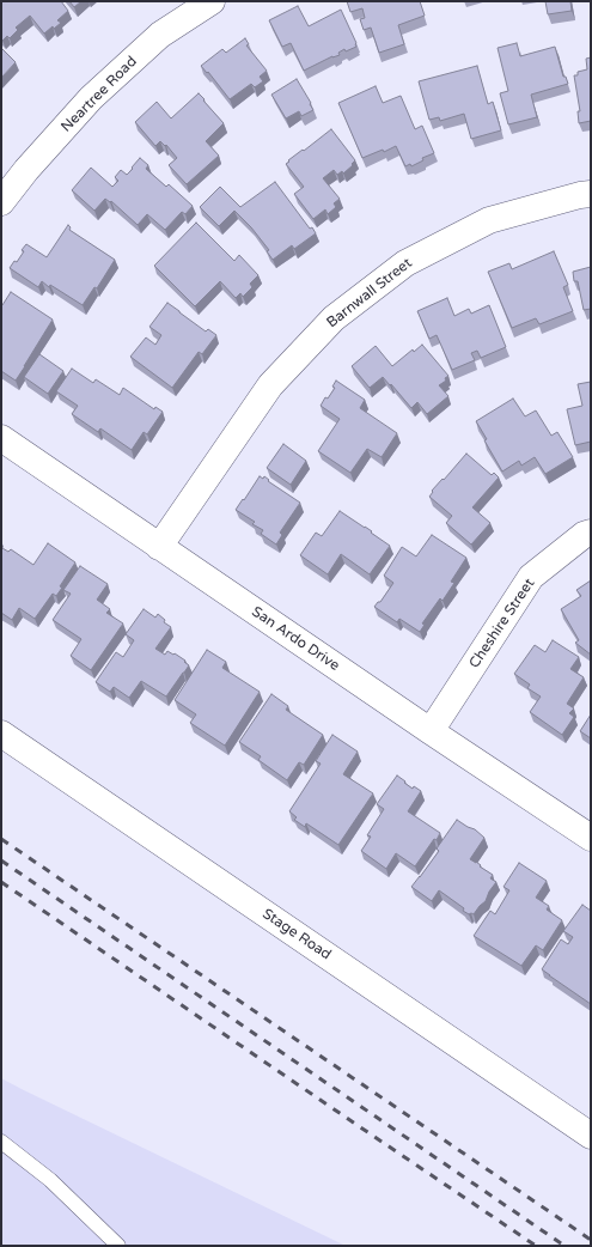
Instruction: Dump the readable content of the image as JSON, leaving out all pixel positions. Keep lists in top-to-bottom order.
{
  "streets": {
    "street": [
      "Neartree Road",
      "Barnwall Street",
      "Cheshire Street",
      "San Ardo Drive",
      "Stage Road"
    ]
  },
  "crossings": [
    ["Barnwall Street", "San Ardo Drive"],
    ["Cheshire Street", "San Ardo Drive"]
  ]
}
